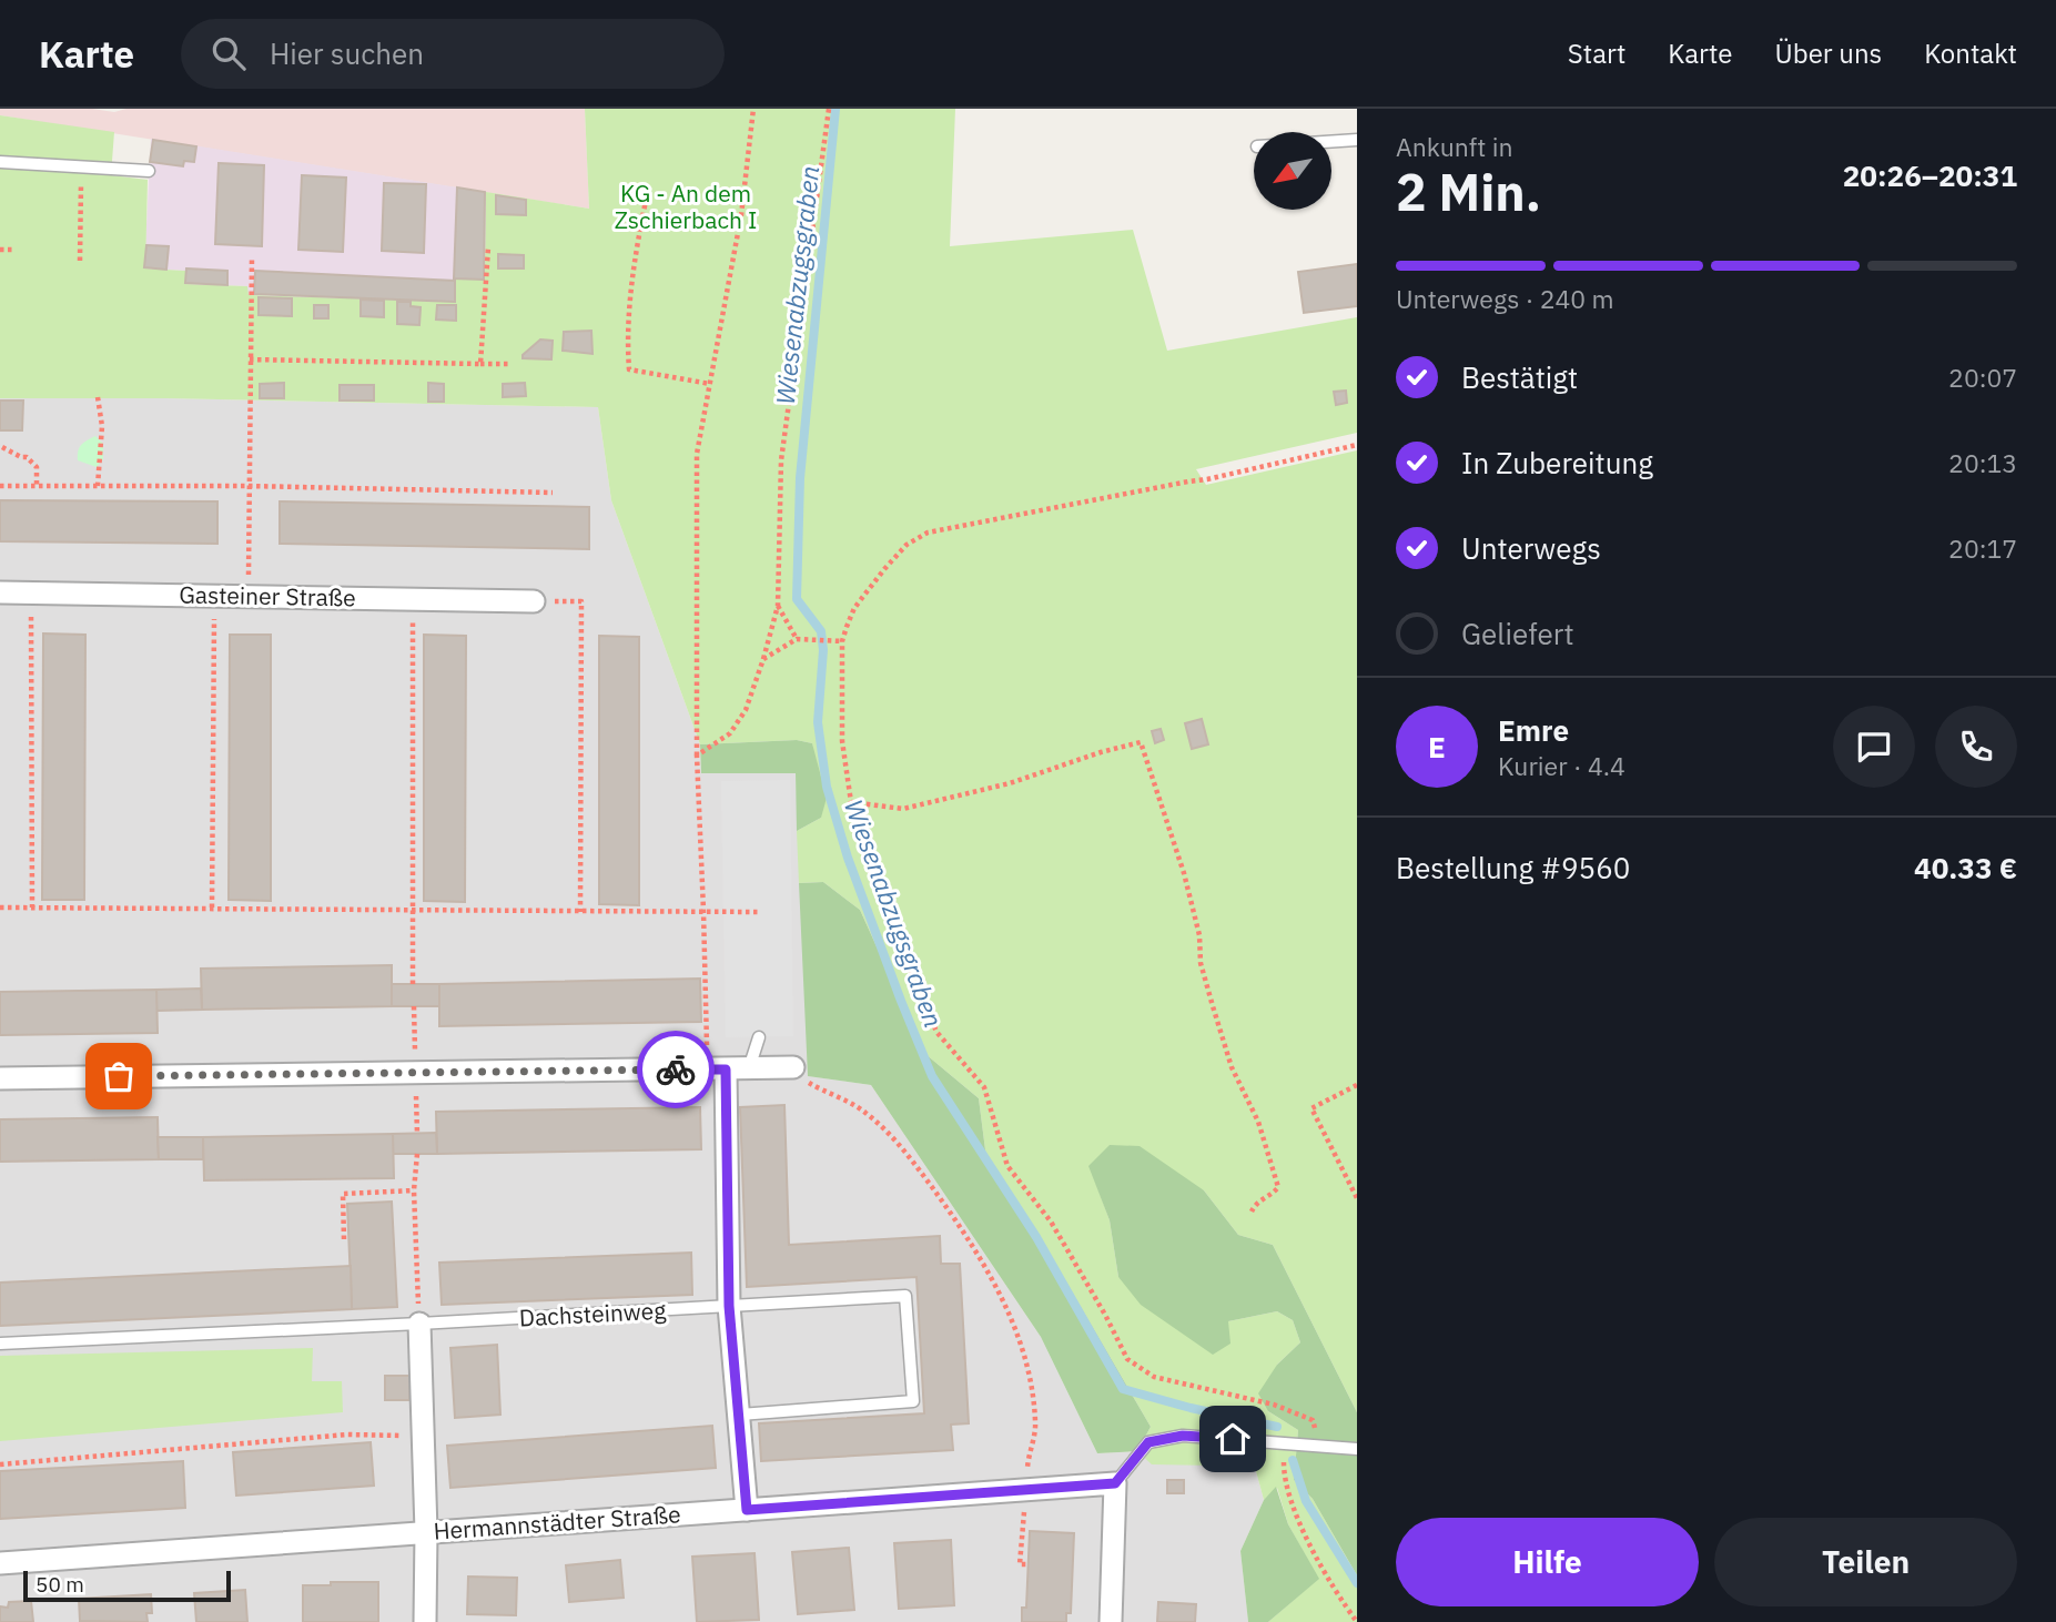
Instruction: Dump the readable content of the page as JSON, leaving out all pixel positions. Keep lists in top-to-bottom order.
{
  "streets": {
    "street": ["Gasteiner Straße", "Hermannstädter Straße"],
    "lane": ["Dachsteinweg"]
  },
  "water": ["Wiesenabzugsgraben"],
  "parks": ["KG - An dem Zschierbach I"],
  "scale_bar": "50 m",
  "north": "bottom left",
  "page": {
    "header": "Karte",
    "search": "Hier suchen",
    "nav": [
      "Start",
      "Karte",
      "Über uns",
      "Kontakt"
    ],
    "heading": ["2 Min.", "Ankunft in", "20:26–20:31"],
    "panel": [
      "Emre",
      "Kurier · 4.4",
      "Bestellung #9560",
      "40.33 €"
    ],
    "bar": "Unterwegs · 240 m",
    "list": [
      ["Bestätigt", "20:07"],
      ["In Zubereitung", "20:13"],
      ["Unterwegs", "20:17"],
      "Geliefert"
    ],
    "round": "E",
    "buttons": ["Hilfe", "Teilen"],
    "scale": "50 m"
  }
}
